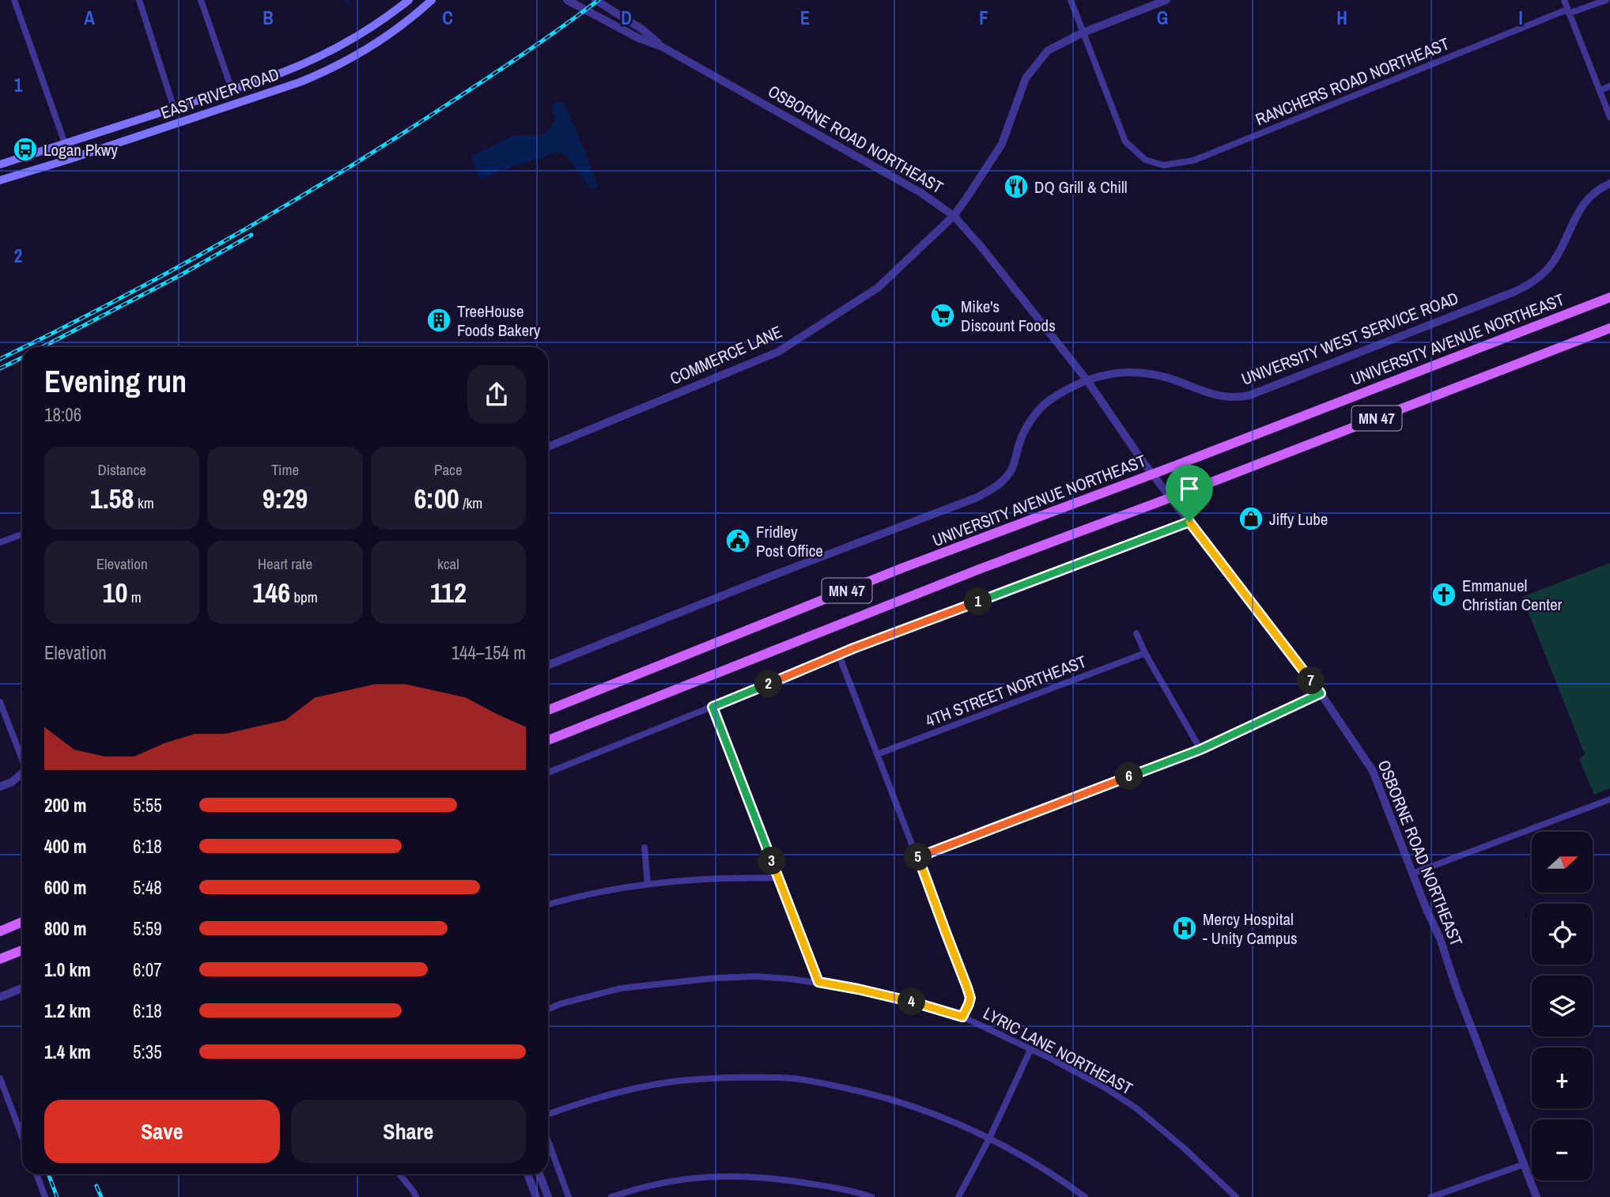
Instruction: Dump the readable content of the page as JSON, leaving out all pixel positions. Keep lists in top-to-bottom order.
{
  "streets": {
    "main road": ["EAST RIVER ROAD", "UNIVERSITY AVENUE NORTHEAST", "MN 47"],
    "street": [
      "RANCHERS ROAD NORTHEAST",
      "OSBORNE ROAD NORTHEAST",
      "UNIVERSITY WEST SERVICE ROAD",
      "COMMERCE LANE",
      "4TH STREET NORTHEAST",
      "LYRIC LANE NORTHEAST"
    ]
  },
  "crossings": [
    ["RANCHERS ROAD NORTHEAST", "COMMERCE LANE"],
    ["OSBORNE ROAD NORTHEAST", "UNIVERSITY WEST SERVICE ROAD"],
    ["OSBORNE ROAD NORTHEAST", "UNIVERSITY AVENUE NORTHEAST"],
    ["OSBORNE ROAD NORTHEAST", "COMMERCE LANE"],
    ["OSBORNE ROAD NORTHEAST", "MN 47"]
  ],
  "places": {
    "bus stop": ["Logan Pkwy"],
    "restaurant": ["DQ Grill & Chill"],
    "supermarket": ["Mike's Discount Foods"],
    "building": ["TreeHouse Foods Bakery"],
    "shop": ["Jiffy Lube"],
    "public building": ["Fridley Post Office"],
    "church": ["Emmanuel Christian Center"],
    "hospital": ["Mercy Hospital - Unity Campus"]
  },
  "north": "right",
  "page": {
    "heading": ["Evening run", "18:06"],
    "stats": [
      ["Distance", "1.58 km"],
      ["Time", "9:29"],
      ["Pace", "6:00 /km"],
      ["Elevation", "10 m"],
      ["Heart rate", "146 bpm"],
      ["kcal", "112"]
    ],
    "pins": [
      "1",
      "7",
      "2",
      "6",
      "5",
      "3",
      "4"
    ],
    "chart": ["Elevation", "144–154 m"],
    "list": [
      {
        "name": "200 m",
        "note": "5:55"
      },
      {
        "name": "400 m",
        "note": "6:18"
      },
      {
        "name": "600 m",
        "note": "5:48"
      },
      {
        "name": "800 m",
        "note": "5:59"
      },
      {
        "name": "1.0 km",
        "note": "6:07"
      },
      {
        "name": "1.2 km",
        "note": "6:18"
      },
      {
        "name": "1.4 km",
        "note": "5:35"
      }
    ],
    "map_buttons": ["+", "−"],
    "buttons": ["Save", "Share"]
  },
  "grid": {
    "columns": [
      "A",
      "B",
      "C",
      "D",
      "E",
      "F",
      "G",
      "H",
      "I"
    ],
    "rows": ["1", "2"]
  }
}
